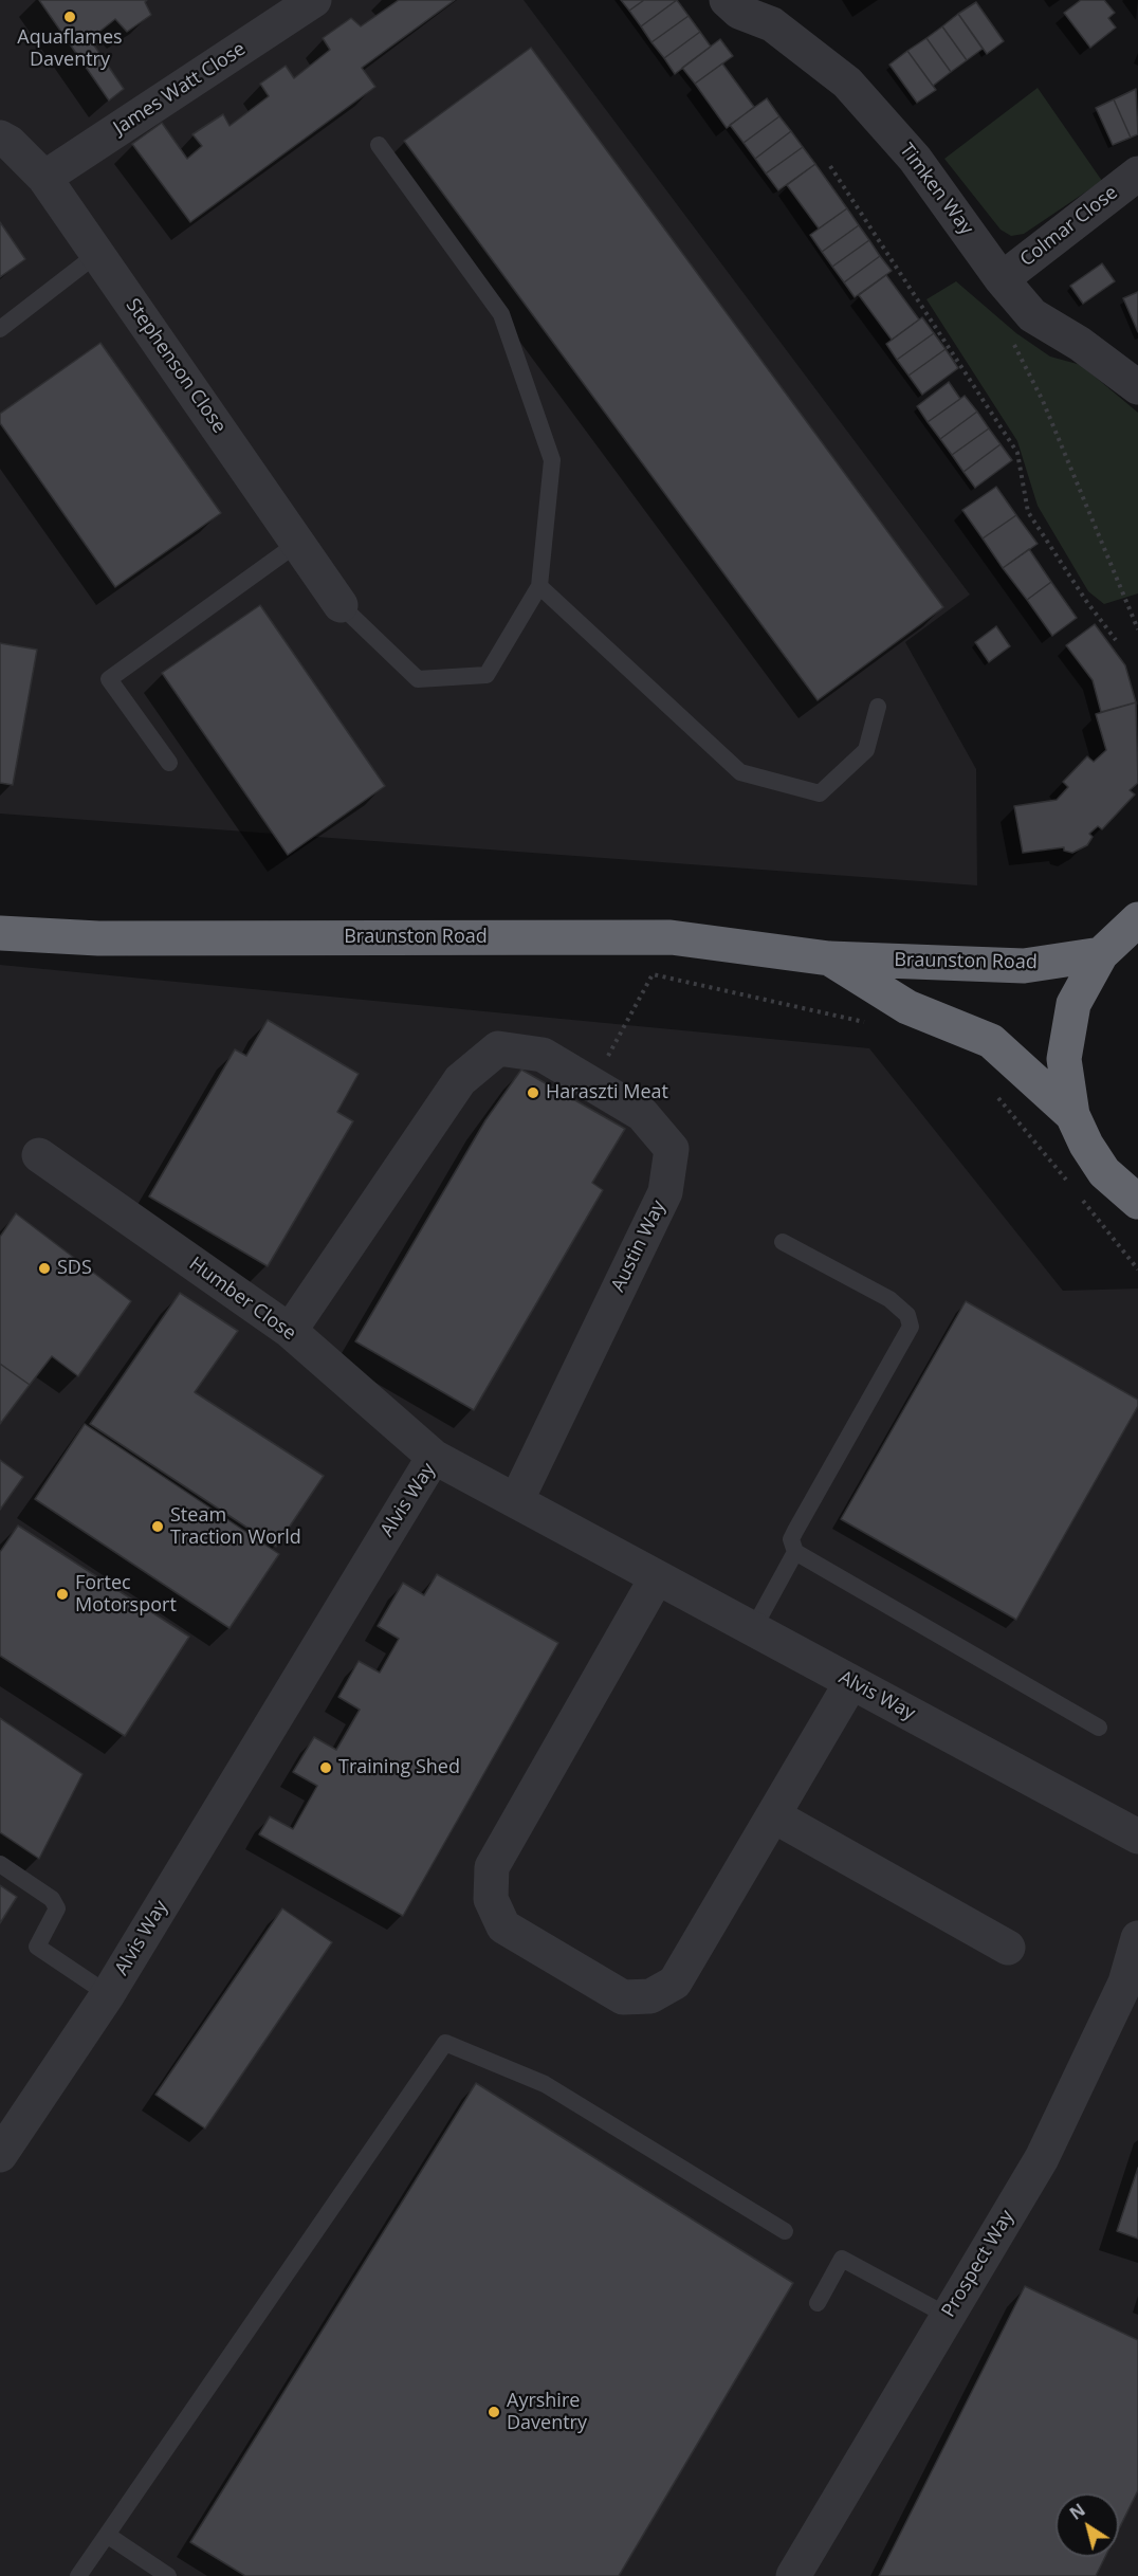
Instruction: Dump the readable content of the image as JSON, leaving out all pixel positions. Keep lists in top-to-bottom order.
{
  "streets": {
    "highway": ["Braunston Road"],
    "street": [
      "James Watt Close",
      "Timken Way",
      "Colmar Close",
      "Stephenson Close",
      "Austin Way",
      "Humber Close",
      "Alvis Way",
      "Prospect Way"
    ]
  },
  "crossings": [
    ["James Watt Close", "Stephenson Close"],
    ["Timken Way", "Colmar Close"],
    ["Austin Way", "Humber Close"],
    ["Austin Way", "Alvis Way"],
    ["Humber Close", "Alvis Way"]
  ],
  "places": [
    "Aquaflames Daventry",
    "Haraszti Meat",
    "SDS",
    "Steam Traction World",
    "Fortec Motorsport",
    "Training Shed",
    "Ayrshire Daventry"
  ],
  "north": "top left"
}
